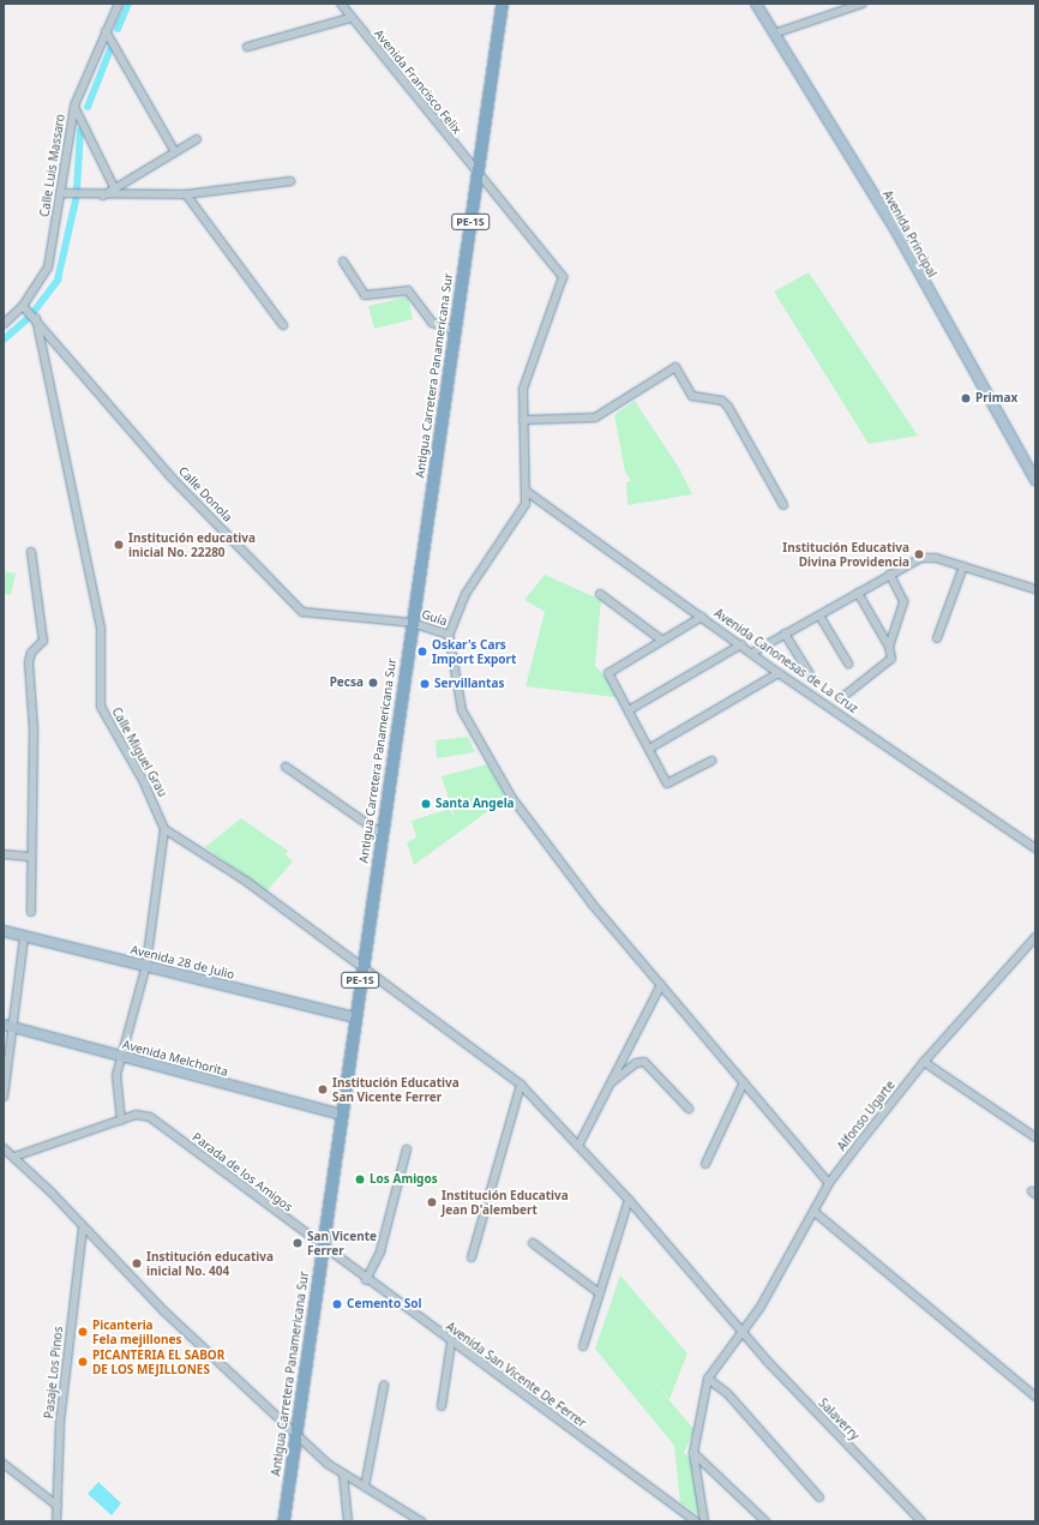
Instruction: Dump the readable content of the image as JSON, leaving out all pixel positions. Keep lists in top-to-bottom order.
{
  "streets": {
    "highway": ["PE-1S", "Antigua Carretera Panamericana Sur"],
    "main road": ["Avenida Principal", "Avenida 28 de Julio", "Avenida Melchorita"],
    "street": [
      "Avenida Francisco Felix",
      "Calle Luis Massaro",
      "Calle Donola",
      "Guía",
      "Avenida Canonesas de La Cruz",
      "Calle Miguel Grau",
      "Alfonso Ugarte",
      "Parada de los Amigos",
      "Pasaje Los Pinos",
      "Avenida San Vicente De Ferrer",
      "Salaverry"
    ]
  },
  "crossings": [
    ["Avenida Francisco Felix", "Antigua Carretera Panamericana Sur"],
    ["Calle Luis Massaro", "Calle Donola"],
    ["Antigua Carretera Panamericana Sur", "Calle Donola"],
    ["Antigua Carretera Panamericana Sur", "Guía"],
    ["Antigua Carretera Panamericana Sur", "Avenida 28 de Julio"],
    ["Antigua Carretera Panamericana Sur", "Avenida Melchorita"],
    ["Antigua Carretera Panamericana Sur", "Parada de los Amigos"],
    ["Antigua Carretera Panamericana Sur", "Avenida San Vicente De Ferrer"],
    ["Antigua Carretera Panamericana Sur", "Salaverry"],
    ["Calle Donola", "Guía"],
    ["Calle Donola", "Calle Miguel Grau"],
    ["Calle Miguel Grau", "Salaverry"],
    ["Alfonso Ugarte", "Salaverry"],
    ["Parada de los Amigos", "Avenida San Vicente De Ferrer"]
  ],
  "places": [
    "Primax",
    "Institución educativa inicial No. 22280",
    "Institución Educativa Divina Providencia",
    "Oskar's Cars Import Export",
    "Pecsa",
    "Servillantas",
    "Santa Angela",
    "Institución Educativa San Vicente Ferrer",
    "Los Amigos",
    "Institución Educativa Jean D'alembert",
    "San Vicente Ferrer",
    "Institución educativa inicial No. 404",
    "Cemento Sol",
    "Picanteria Fela mejillones",
    "PICANTERIA EL SABOR DE LOS MEJILLONES"
  ]
}
